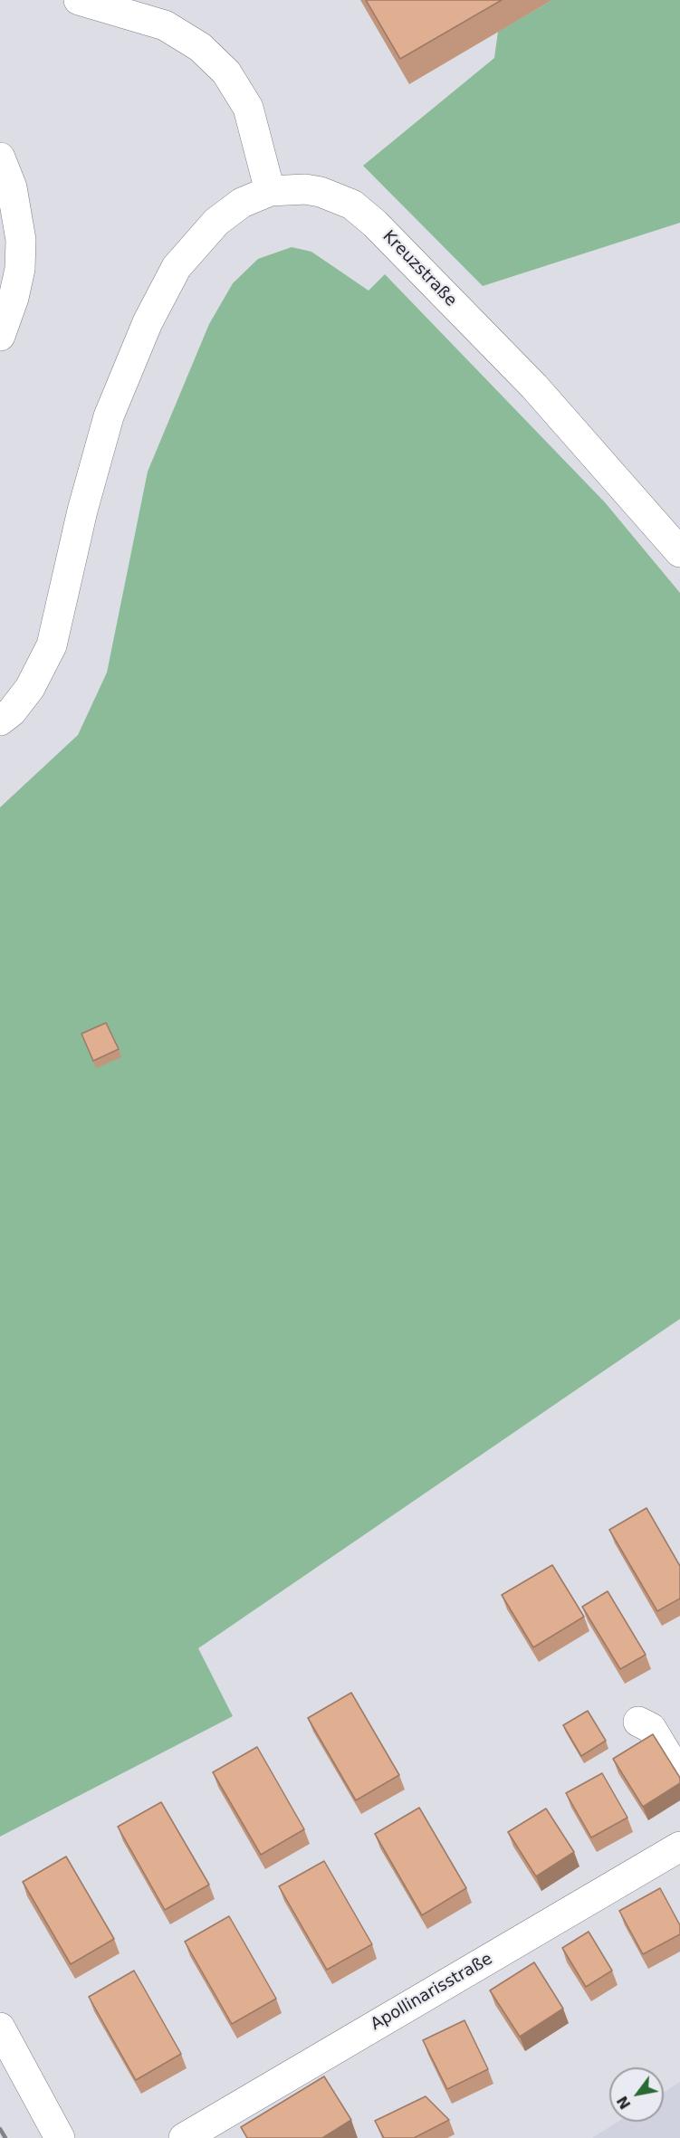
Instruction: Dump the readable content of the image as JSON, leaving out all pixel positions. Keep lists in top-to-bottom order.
{
  "streets": {
    "main road": ["Kreuzstraße", "Apollinarisstraße"]
  },
  "north": "bottom left"
}
